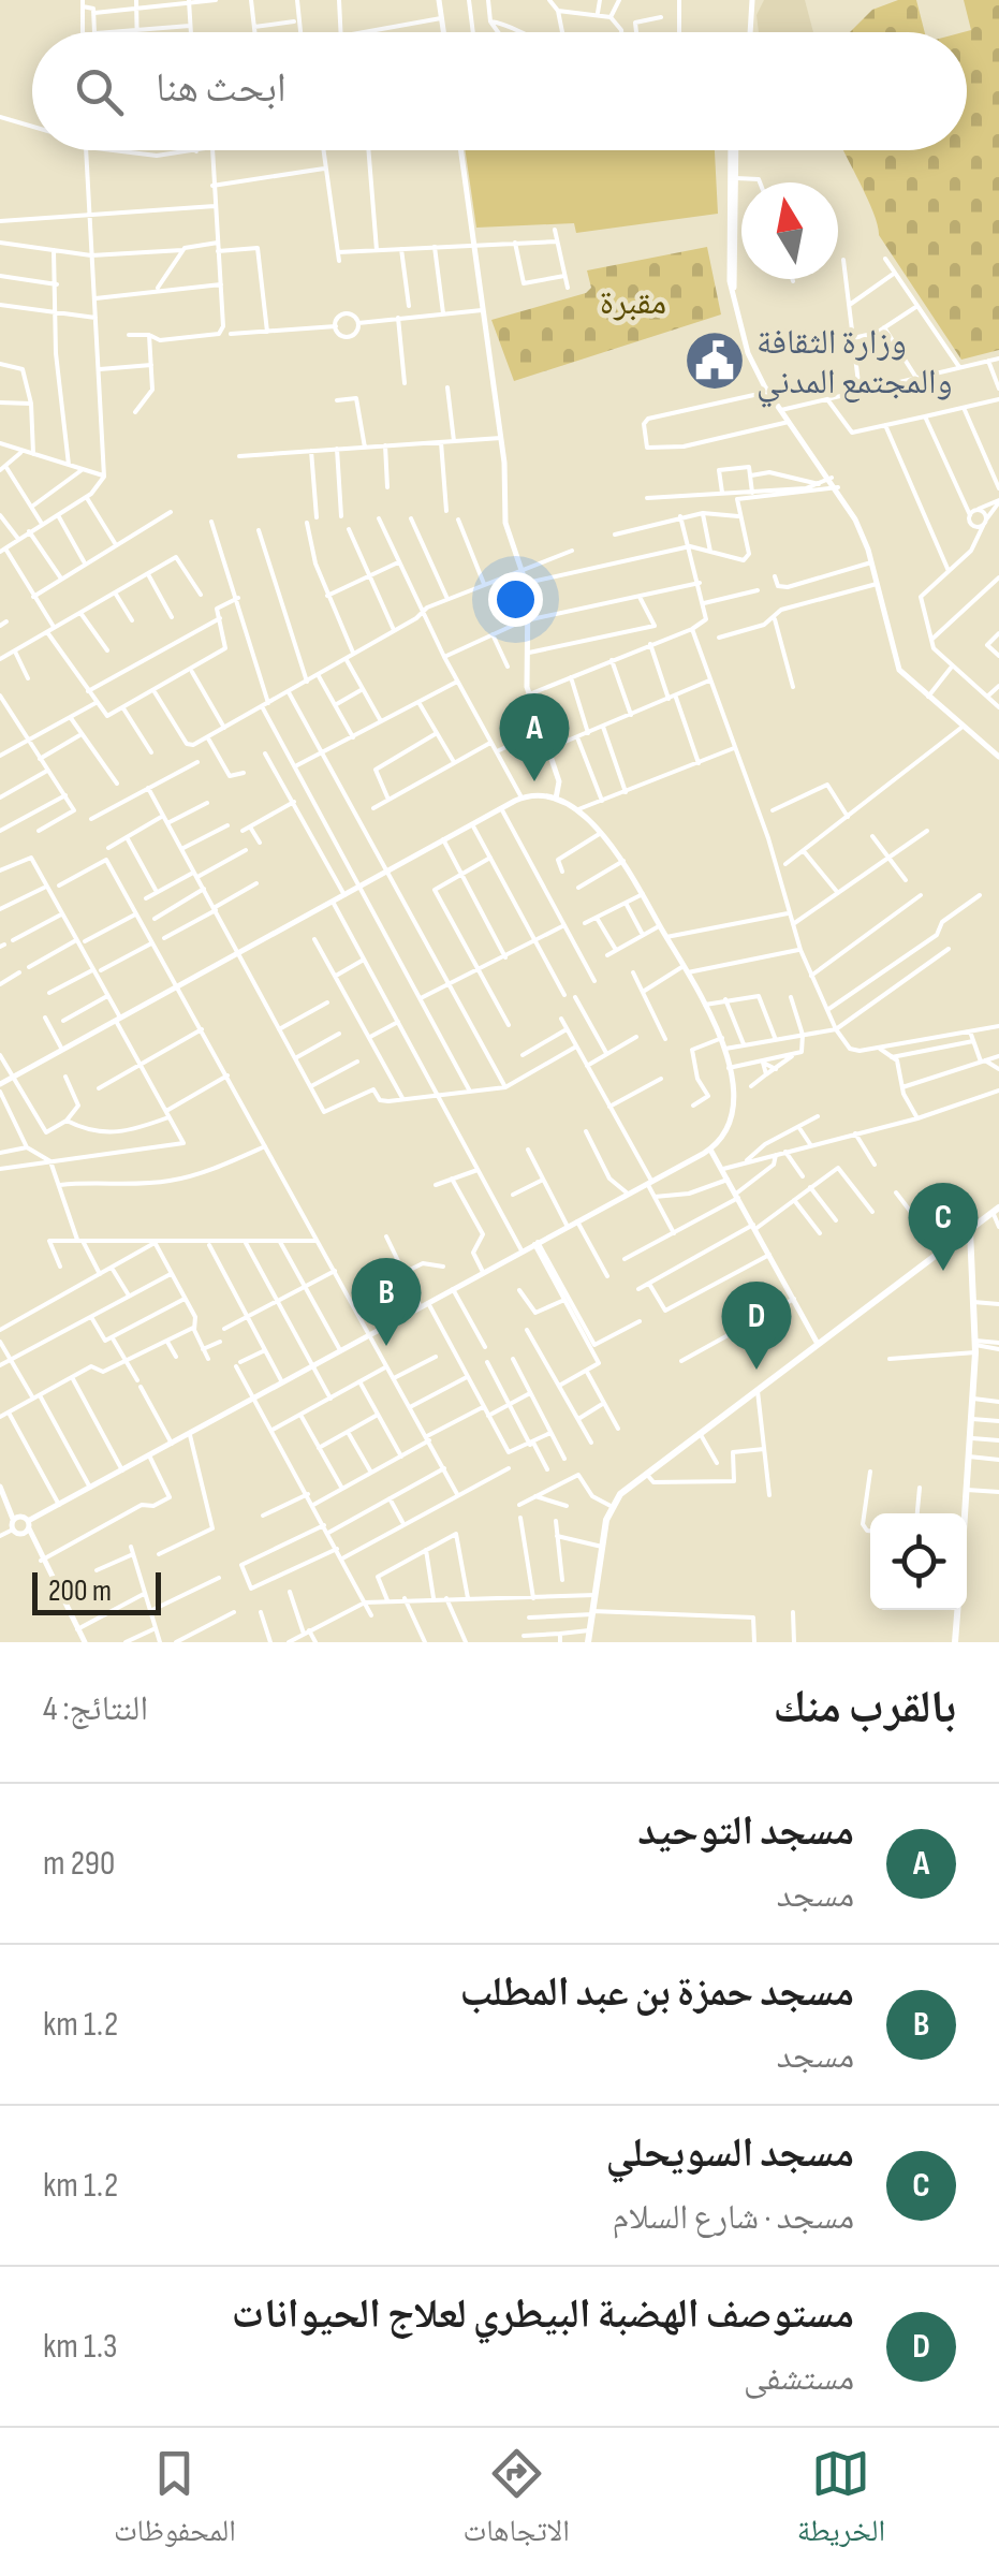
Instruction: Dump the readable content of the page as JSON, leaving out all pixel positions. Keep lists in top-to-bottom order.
{
  "parks": ["مقبرة"],
  "places": {
    "public building": ["وزارة الثقافة والمجتمع المدني"]
  },
  "scale_bar": "200 m",
  "north": "top",
  "page": {
    "search": "ابحث هنا",
    "pins": [
      "A",
      "C",
      "B",
      "D"
    ],
    "scale": "200 m",
    "heading": ["بالقرب منك", "النتائج: 4"],
    "list": [
      {
        "mark": "A",
        "name": "مسجد التوحيد",
        "note": "مسجد",
        "value": "290 m"
      },
      {
        "mark": "B",
        "name": "مسجد حمزة بن عبد المطلب",
        "note": "مسجد",
        "value": "1.2 km"
      },
      {
        "mark": "C",
        "name": "مسجد السويحلي",
        "note": "مسجد · شارع السلام",
        "value": "1.2 km"
      },
      {
        "mark": "D",
        "name": "مستوصف الهضبة البيطري لعلاج الحيوانات",
        "note": "مستشفى",
        "value": "1.3 km"
      }
    ],
    "nav": ["الخريطة", "الاتجاهات", "المحفوظات"]
  }
}
